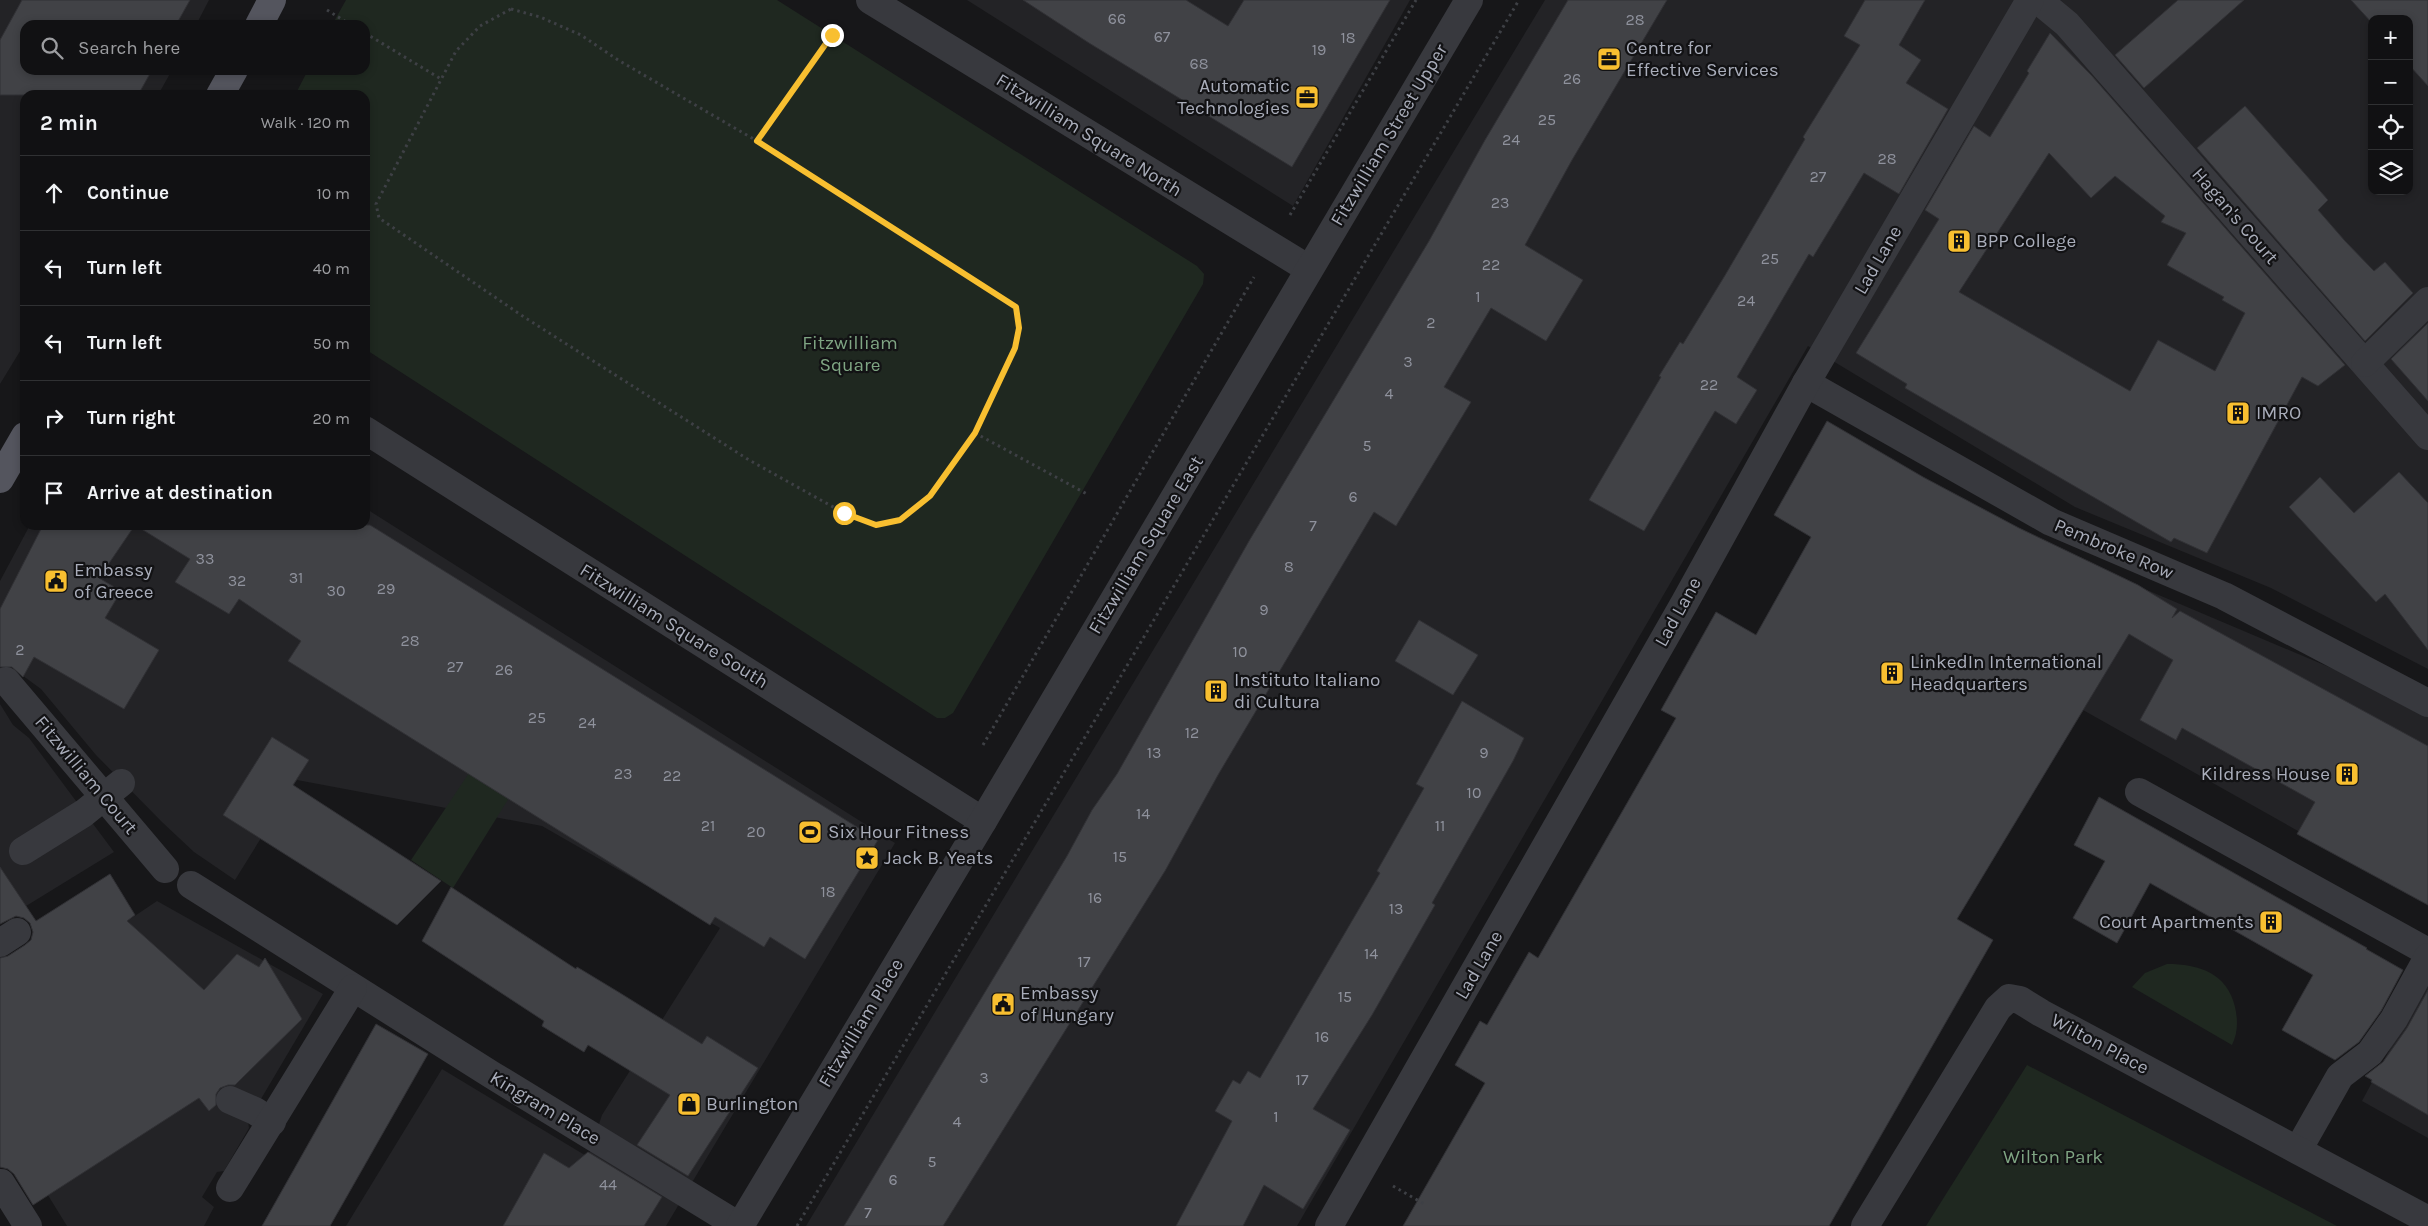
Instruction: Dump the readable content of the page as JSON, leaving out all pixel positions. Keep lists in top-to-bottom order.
{
  "streets": {
    "street": [
      "Fitzwilliam Square North",
      "Fitzwilliam Street Upper",
      "Hagan's Court",
      "Lad Lane",
      "Fitzwilliam Square East",
      "Pembroke Row",
      "Fitzwilliam Square South",
      "Fitzwilliam Court",
      "Fitzwilliam Place",
      "Wilton Place",
      "Kingram Place"
    ]
  },
  "crossings": [
    ["Fitzwilliam Square North", "Fitzwilliam Street Upper"],
    ["Fitzwilliam Square North", "Fitzwilliam Square East"],
    ["Fitzwilliam Street Upper", "Fitzwilliam Square East"],
    ["Lad Lane", "Pembroke Row"],
    ["Fitzwilliam Square East", "Fitzwilliam Square South"],
    ["Fitzwilliam Square East", "Fitzwilliam Place"],
    ["Fitzwilliam Square South", "Fitzwilliam Place"],
    ["Fitzwilliam Place", "Kingram Place"]
  ],
  "parks": ["Fitzwilliam Square", "Wilton Park"],
  "places": {
    "office": ["Centre for Effective Services", "Automatic Technologies"],
    "building": [
      "BPP College",
      "IMRO",
      "LinkedIn International Headquarters",
      "Instituto Italiano di Cultura",
      "Kildress House",
      "Court Apartments"
    ],
    "public building": ["Embassy of Greece", "Embassy of Hungary"],
    "sports": ["Six Hour Fitness"],
    "place": ["Jack B. Yeats"],
    "shop": ["Burlington"]
  },
  "house_numbers": [
    "66",
    "28",
    "67",
    "18",
    "19",
    "68",
    "26",
    "25",
    "24",
    "28",
    "27",
    "23",
    "25",
    "22",
    "1",
    "24",
    "2",
    "3",
    "22",
    "4",
    "5",
    "6",
    "7",
    "33",
    "8",
    "31",
    "32",
    "29",
    "30",
    "9",
    "28",
    "2",
    "10",
    "27",
    "26",
    "25",
    "24",
    "12",
    "13",
    "9",
    "23",
    "22",
    "10",
    "14",
    "21",
    "11",
    "20",
    "15",
    "18",
    "16",
    "13",
    "14",
    "17",
    "15",
    "16",
    "3",
    "17",
    "1",
    "4",
    "5",
    "6",
    "44",
    "7"
  ],
  "page": {
    "map_buttons": ["+", "−"],
    "search": "Search here",
    "heading": ["2 min", "Walk · 120 m"],
    "list": [
      ["Continue", "10 m"],
      ["Turn left", "40 m"],
      ["Turn left", "50 m"],
      ["Turn right", "20 m"],
      "Arrive at destination"
    ]
  }
}
